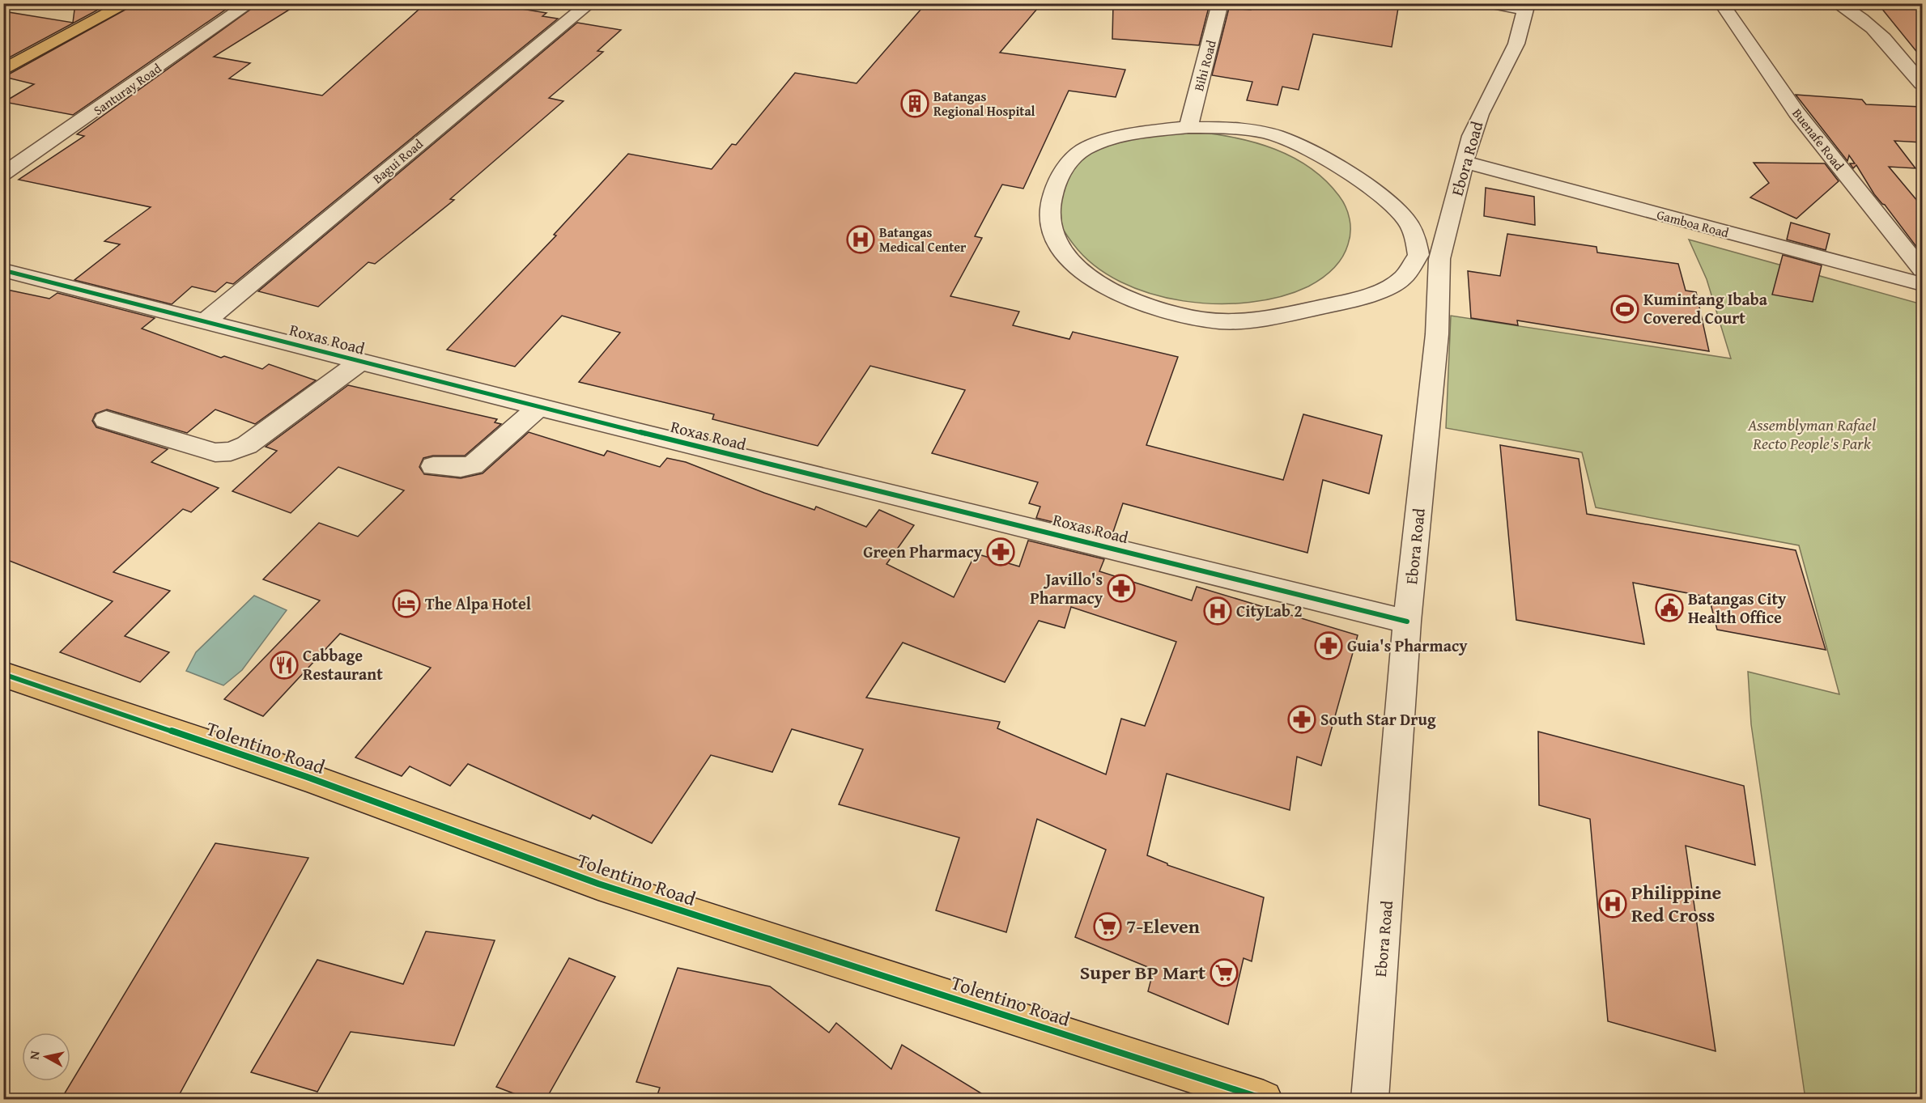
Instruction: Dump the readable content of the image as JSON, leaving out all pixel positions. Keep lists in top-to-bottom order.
{
  "streets": {
    "main road": ["Tolentino Road"],
    "street": [
      "Bihi Road",
      "Santuray Road",
      "Buenafe Road",
      "Ebora Road",
      "Bagui Road",
      "Gamboa Road",
      "Roxas Road"
    ]
  },
  "crossings": [
    ["Ebora Road", "Gamboa Road"],
    ["Ebora Road", "Roxas Road"],
    ["Bagui Road", "Roxas Road"]
  ],
  "parks": ["Assemblyman Rafael Recto People's Park"],
  "places": {
    "building": ["Batangas Regional Hospital"],
    "hospital": ["Batangas Medical Center", "CityLab 2", "Philippine Red Cross"],
    "sports": ["Kumintang Ibaba Covered Court"],
    "pharmacy": [
      "Green Pharmacy",
      "Javillo's Pharmacy",
      "Guia's Pharmacy",
      "South Star Drug"
    ],
    "hotel": ["The Alpa Hotel"],
    "public building": ["Batangas City Health Office"],
    "restaurant": ["Cabbage Restaurant"],
    "supermarket": ["7-Eleven", "Super BP Mart"]
  },
  "north": "left"
}
